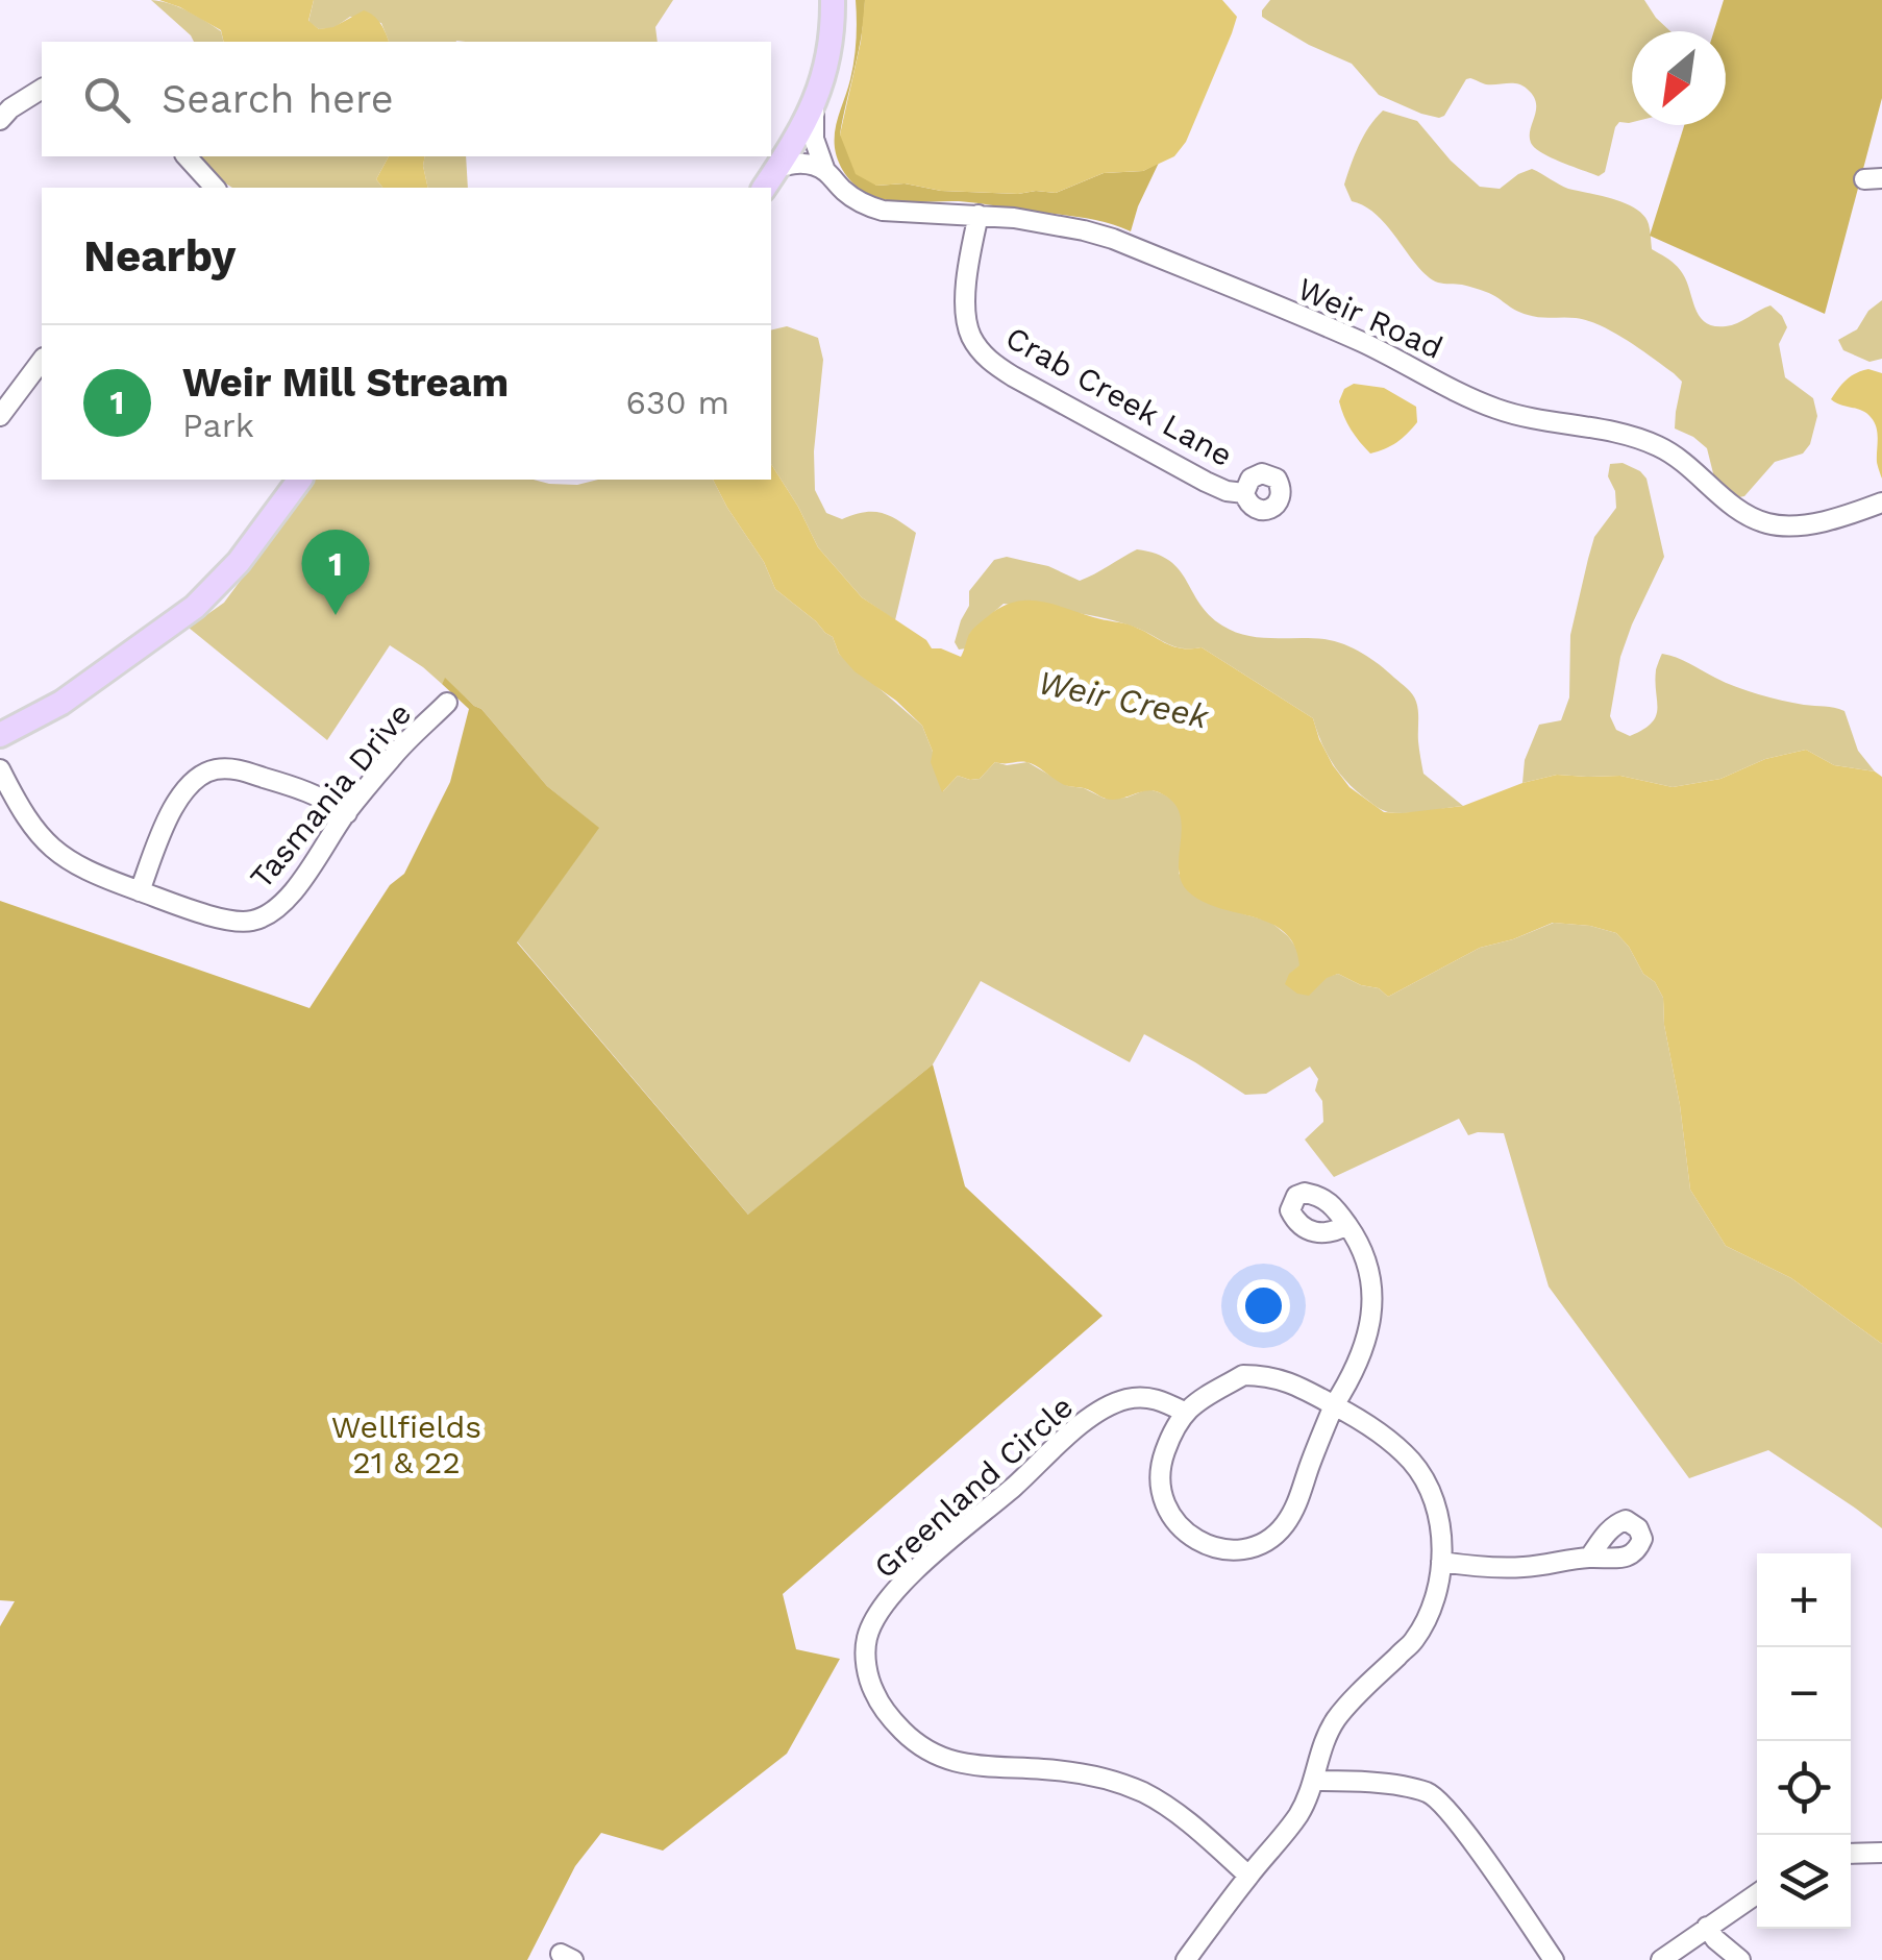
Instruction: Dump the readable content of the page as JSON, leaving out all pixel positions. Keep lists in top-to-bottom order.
{
  "streets": {
    "street": [
      "Weir Road",
      "Crab Creek Lane",
      "Tasmania Drive",
      "Greenland Circle"
    ]
  },
  "crossings": [
    ["Weir Road", "Crab Creek Lane"]
  ],
  "water": ["Weir Creek"],
  "parks": ["Wellfields 21 & 22"],
  "north": "bottom left",
  "page": {
    "search": "Search here",
    "heading": "Nearby",
    "list": [
      {
        "mark": "1",
        "name": "Weir Mill Stream",
        "note": "Park",
        "value": "630 m"
      }
    ],
    "pins": "1",
    "map_buttons": ["+", "−"]
  }
}
